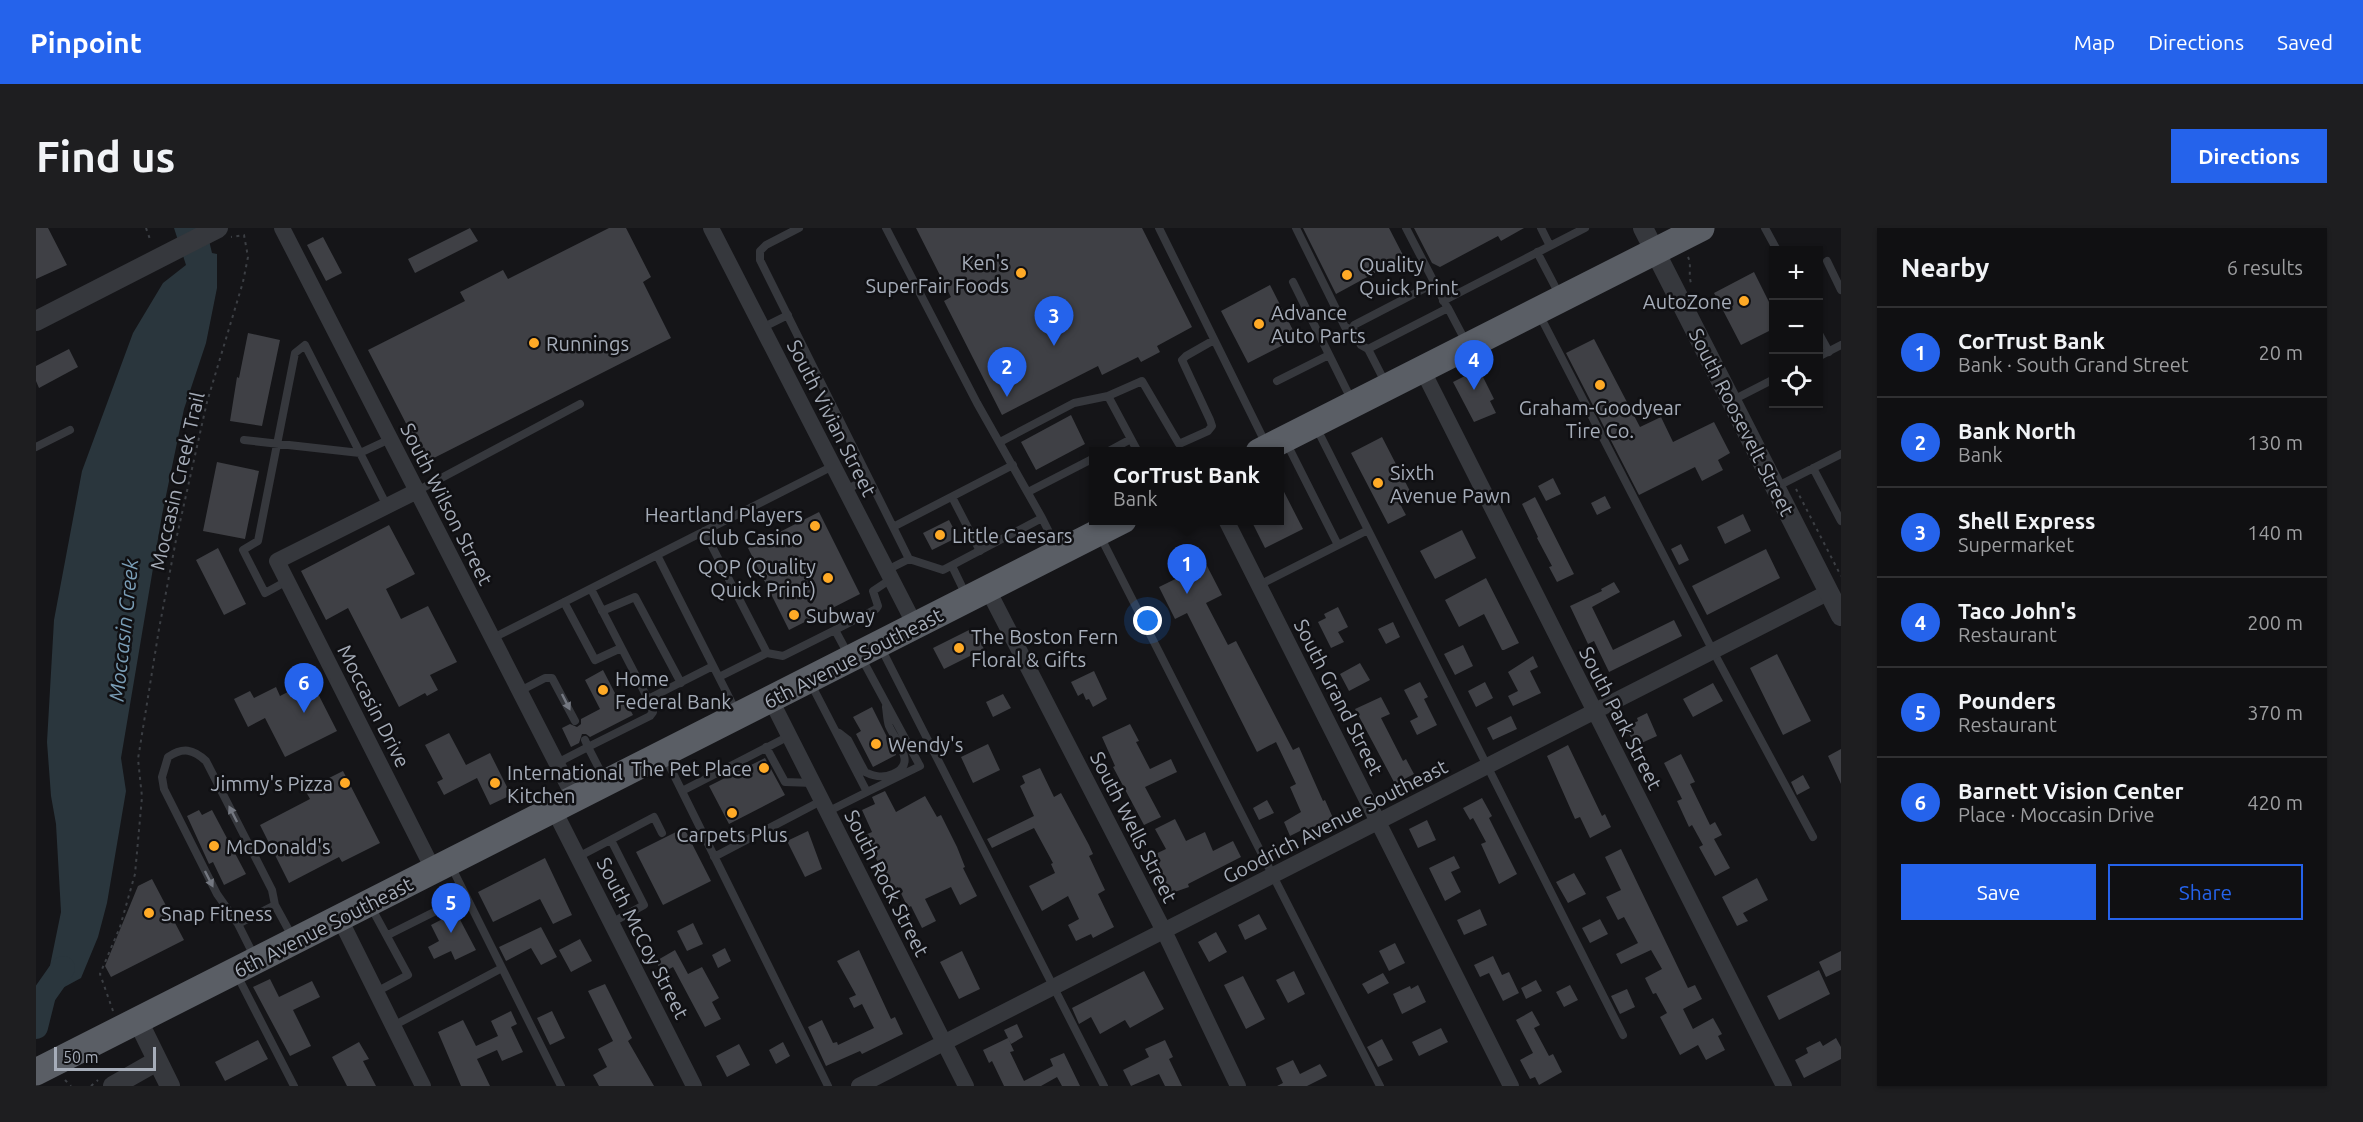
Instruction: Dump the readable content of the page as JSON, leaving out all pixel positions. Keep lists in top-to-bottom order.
{
  "streets": {
    "highway": ["6th Avenue Southeast"],
    "street": [
      "South Vivian Street",
      "South Roosevelt Street",
      "South Wilson Street",
      "South Grand Street",
      "Moccasin Drive",
      "South Park Street",
      "Goodrich Avenue Southeast",
      "South Wells Street",
      "South Rock Street",
      "South McCoy Street"
    ],
    "path": ["Moccasin Creek Trail"]
  },
  "crossings": [
    ["South Vivian Street", "6th Avenue Southeast"],
    ["South Roosevelt Street", "Goodrich Avenue Southeast"],
    ["Moccasin Creek Trail", "6th Avenue Southeast"],
    ["South Wilson Street", "6th Avenue Southeast"],
    ["South Wilson Street", "South McCoy Street"],
    ["6th Avenue Southeast", "Moccasin Drive"],
    ["6th Avenue Southeast", "South Wells Street"],
    ["6th Avenue Southeast", "South Rock Street"],
    ["6th Avenue Southeast", "South McCoy Street"],
    ["South Grand Street", "Goodrich Avenue Southeast"],
    ["South Park Street", "Goodrich Avenue Southeast"],
    ["Goodrich Avenue Southeast", "South Wells Street"],
    ["Goodrich Avenue Southeast", "South Rock Street"]
  ],
  "water": ["Moccasin Creek"],
  "places": [
    "Ken's SuperFair Foods",
    "Quality Quick Print",
    "AutoZone",
    "Advance Auto Parts",
    "Runnings",
    "Graham-Goodyear Tire Co.",
    "Sixth Avenue Pawn",
    "Heartland Players Club Casino",
    "Little Caesars",
    "QQP (Quality Quick Print)",
    "Subway",
    "The Boston Fern Floral & Gifts",
    "Home Federal Bank",
    "Wendy's",
    "The Pet Place",
    "Jimmy's Pizza",
    "International Kitchen",
    "Carpets Plus",
    "McDonald's",
    "Snap Fitness"
  ],
  "scale_bar": "50 m",
  "page": {
    "header": "Pinpoint",
    "nav": ["Map", "Directions", "Saved"],
    "buttons": [
      "Directions",
      ["Save", "Share"]
    ],
    "title": "Find us",
    "heading": ["Nearby", "6 results"],
    "map_buttons": ["+", "−"],
    "pins": [
      "3",
      "4",
      "2",
      "1",
      "6",
      "5"
    ],
    "list": [
      {
        "mark": "1",
        "name": "CorTrust Bank",
        "note": "Bank · South Grand Street",
        "value": "20 m"
      },
      {
        "mark": "2",
        "name": "Bank North",
        "note": "Bank",
        "value": "130 m"
      },
      {
        "mark": "3",
        "name": "Shell Express",
        "note": "Supermarket",
        "value": "140 m"
      },
      {
        "mark": "4",
        "name": "Taco John's",
        "note": "Restaurant",
        "value": "200 m"
      },
      {
        "mark": "5",
        "name": "Pounders",
        "note": "Restaurant",
        "value": "370 m"
      },
      {
        "mark": "6",
        "name": "Barnett Vision Center",
        "note": "Place · Moccasin Drive",
        "value": "420 m"
      }
    ],
    "popup": ["CorTrust Bank", "Bank"],
    "scale": "50 m"
  }
}
